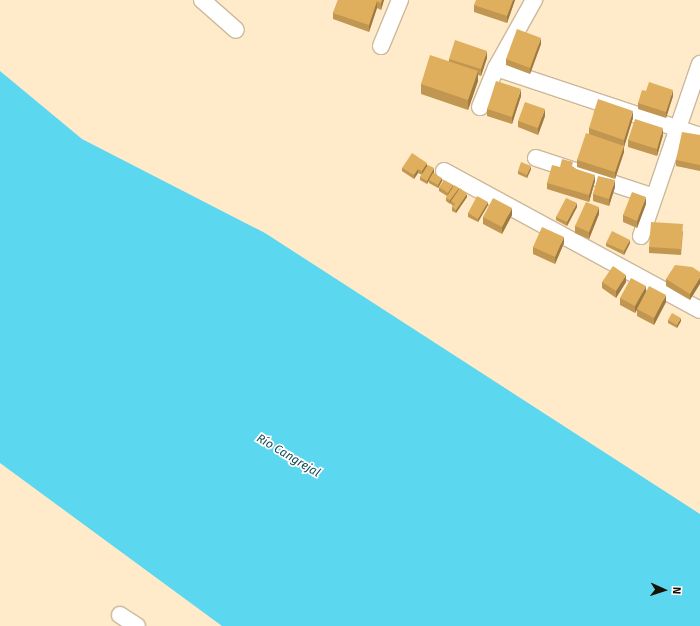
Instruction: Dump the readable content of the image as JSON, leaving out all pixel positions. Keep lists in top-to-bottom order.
{
  "water": ["Río Cangrejal"],
  "north": "right"
}
